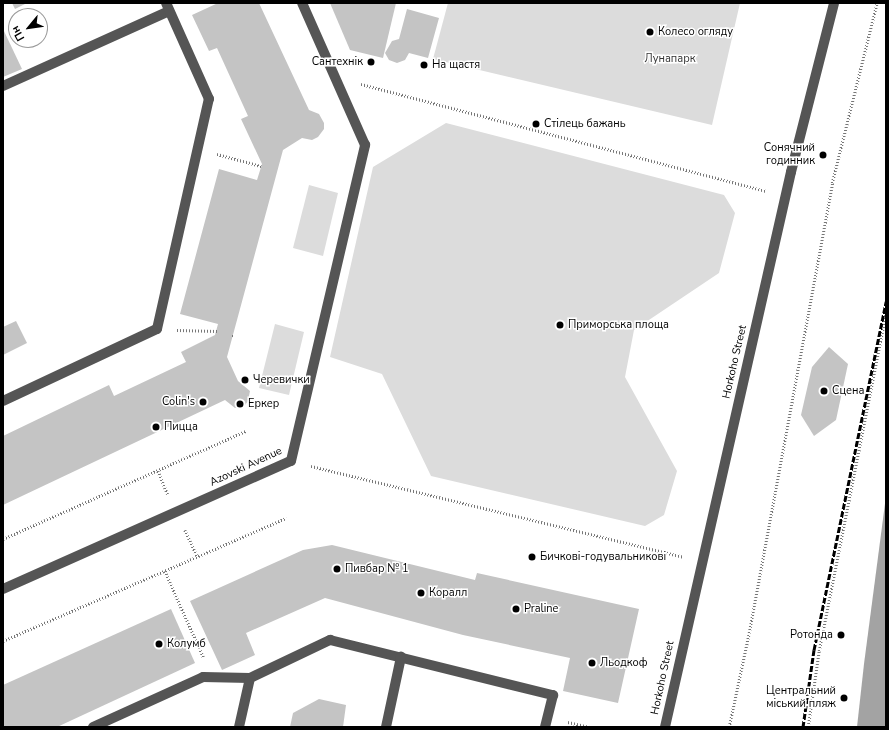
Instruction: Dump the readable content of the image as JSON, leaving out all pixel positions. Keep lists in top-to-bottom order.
{
  "streets": {
    "street": ["Horkoho Street", "Azovski Avenue"]
  },
  "parks": ["Лунапарк"],
  "places": [
    "Колесо огляду",
    "Сантехнік",
    "На щастя",
    "Стілець бажань",
    "Сонячний годинник",
    "Приморська площа",
    "Черевички",
    "Сцена",
    "Colin's",
    "Еркер",
    "Пицца",
    "Бичкові-годувальникові",
    "Пивбар № 1",
    "Коралл",
    "Praline",
    "Ротонда",
    "Колумб",
    "Льодкоф",
    "Центральний міський пляж"
  ],
  "north": "bottom left"
}
